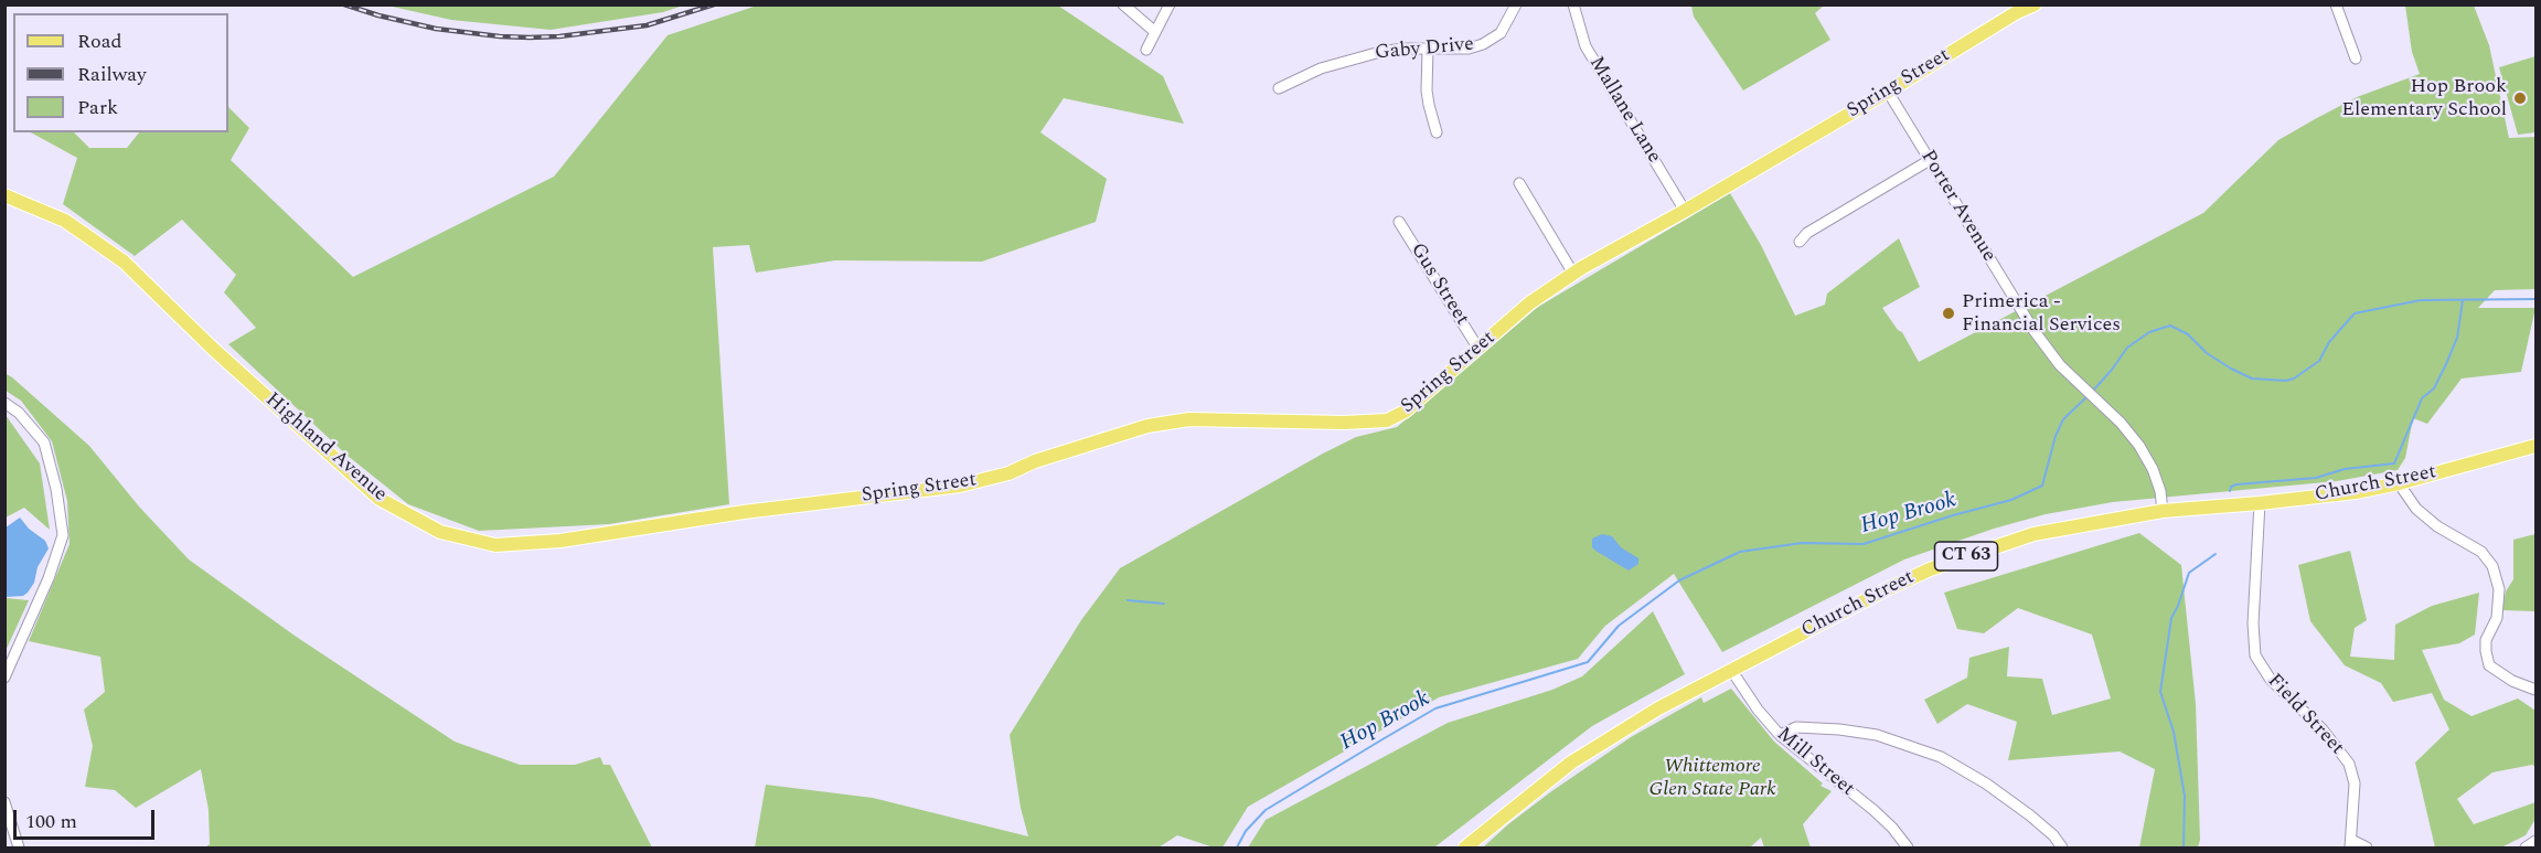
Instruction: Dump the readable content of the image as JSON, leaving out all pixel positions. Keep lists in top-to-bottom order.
{
  "streets": {
    "main road": [
      "Spring Street",
      "Highland Avenue",
      "Church Street",
      "CT 63"
    ],
    "street": [
      "Gaby Drive",
      "Mallane Lane",
      "Porter Avenue",
      "Gus Street",
      "Field Street",
      "Mill Street"
    ]
  },
  "crossings": [
    ["Spring Street", "Mallane Lane"],
    ["Spring Street", "Porter Avenue"],
    ["Spring Street", "Gus Street"],
    ["Spring Street", "Highland Avenue"],
    ["Porter Avenue", "Church Street"],
    ["Church Street", "Field Street"],
    ["Church Street", "Mill Street"]
  ],
  "water": ["Hop Brook"],
  "parks": ["Whittemore Glen State Park"],
  "places": ["Hop Brook Elementary School", "Primerica - Financial Services"],
  "legend": ["Road", "Railway", "Park"],
  "scale_bar": "100 m"
}
